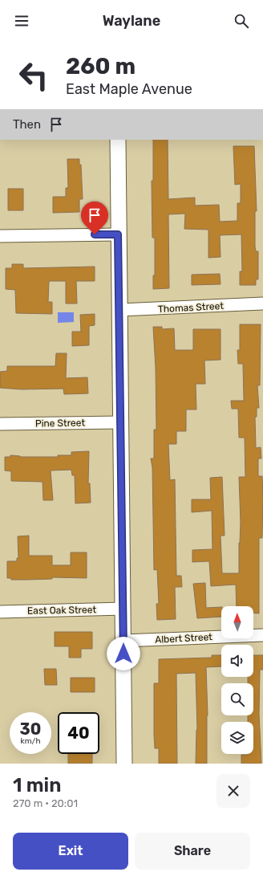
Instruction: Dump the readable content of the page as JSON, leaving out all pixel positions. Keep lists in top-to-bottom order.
{
  "streets": {
    "street": [
      "Thomas Street",
      "Pine Street",
      "East Oak Street",
      "Albert Street"
    ]
  },
  "north": "top",
  "page": {
    "header": "Waylane",
    "turn": ["260 m", "East Maple Avenue"],
    "then": "Then",
    "speed": "30 km/h",
    "limit": "40",
    "heading": ["1 min", "270 m · 20:01"],
    "buttons": ["Exit", "Share"]
  }
}
